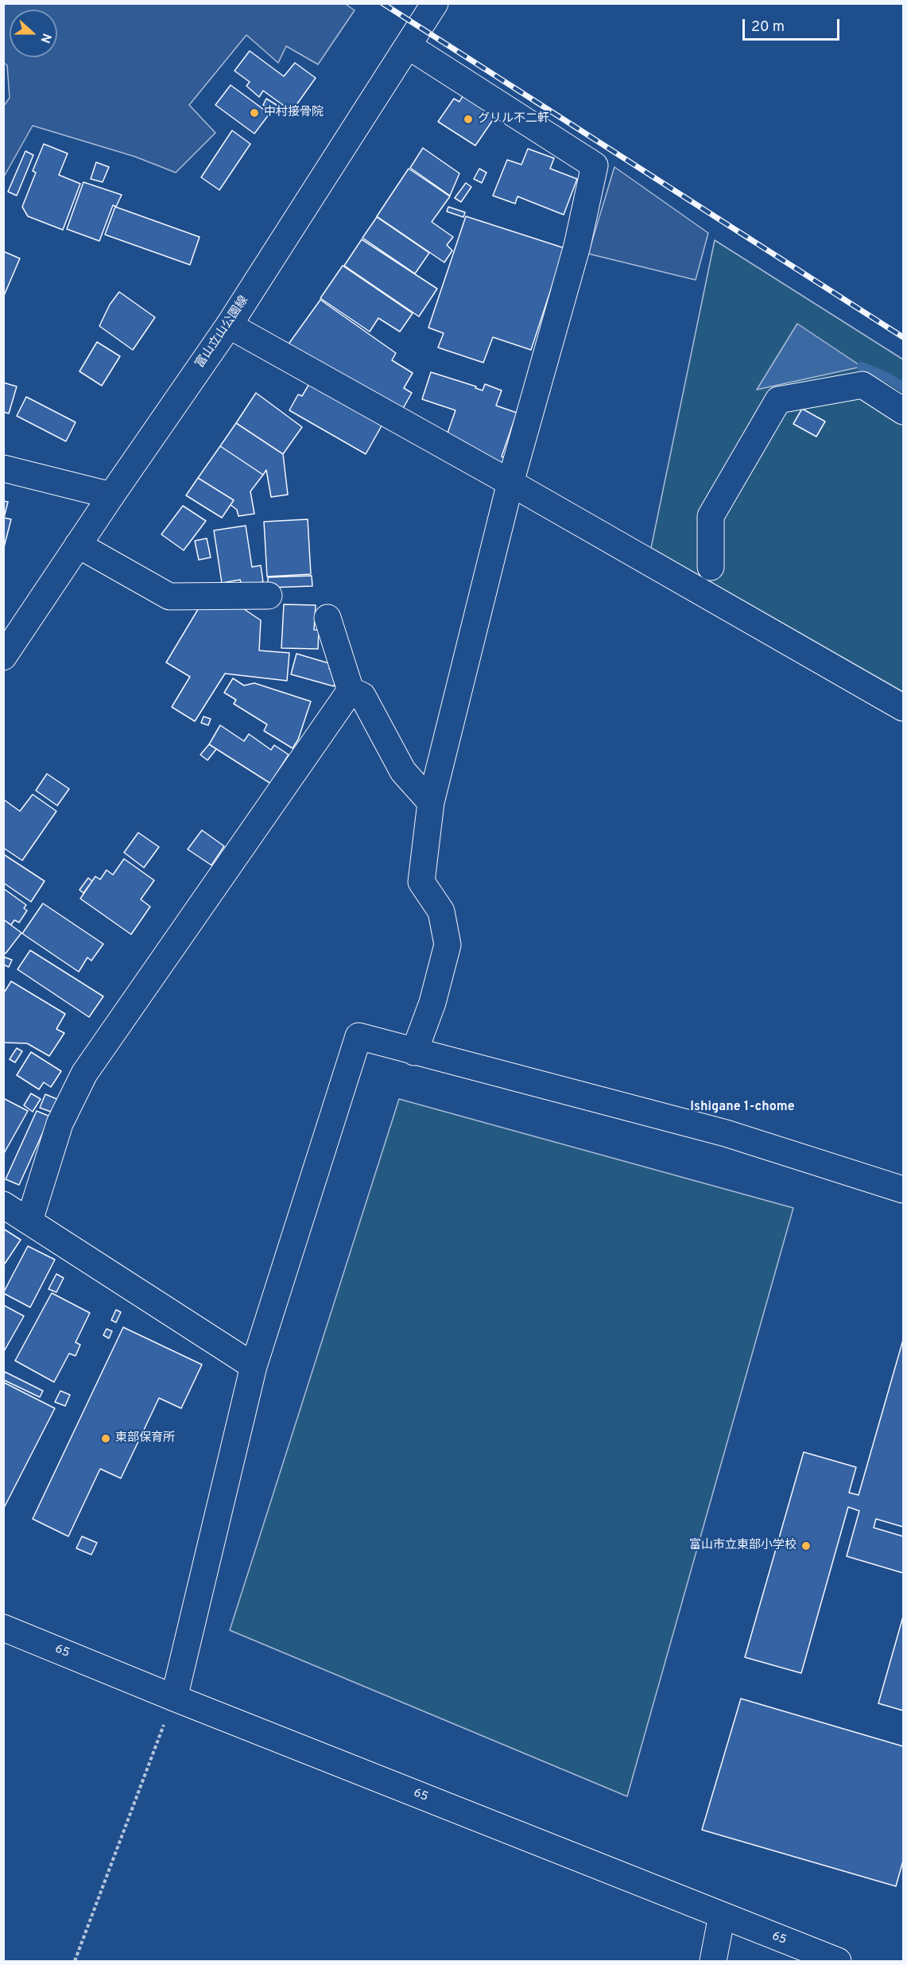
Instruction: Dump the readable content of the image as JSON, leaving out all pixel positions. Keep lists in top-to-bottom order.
{
  "streets": {
    "street": ["富山立山公園線", "65"]
  },
  "districts": ["Ishigane 1-chome"],
  "places": [
    "中村接骨院",
    "グリル不二軒",
    "東部保育所",
    "富山市立東部小学校"
  ],
  "scale_bar": "20 m",
  "north": "right"
}
